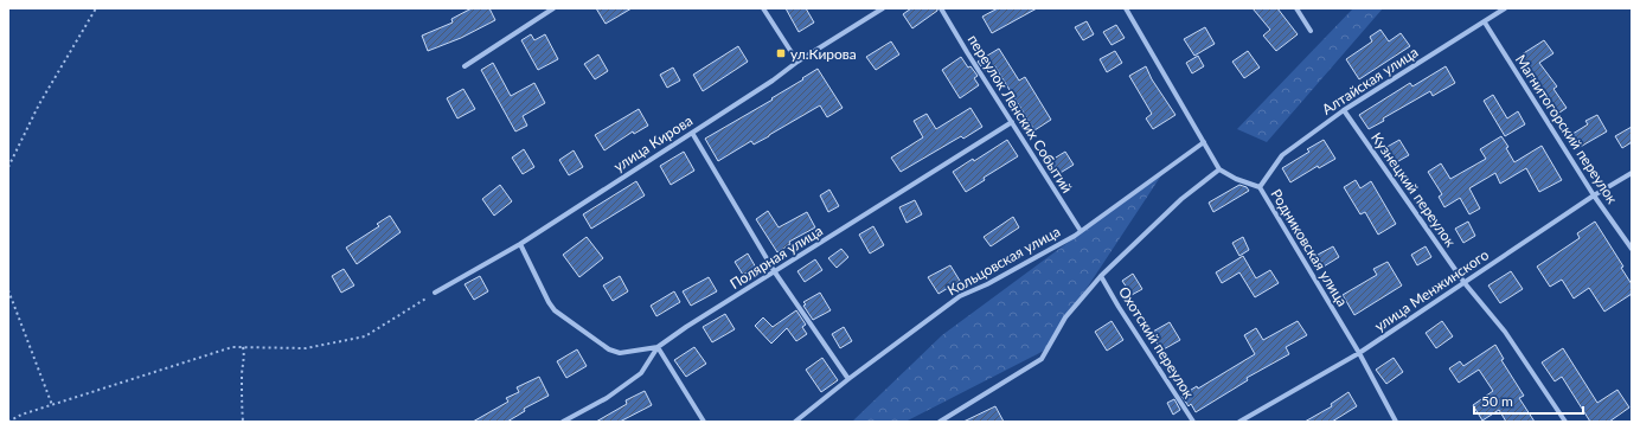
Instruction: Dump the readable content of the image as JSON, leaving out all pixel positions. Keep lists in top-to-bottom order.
{
  "streets": {
    "street": [
      "Алтайская улица",
      "переулок Ленских Событий",
      "Магнитогорский переулок",
      "улица Кирова",
      "Кузнецкий переулок",
      "Родниковская улица",
      "Полярная улица",
      "Кольцовская улица",
      "улица Менжинского",
      "Охотский переулок"
    ]
  },
  "crossings": [
    ["Алтайская улица", "Магнитогорский переулок"],
    ["Алтайская улица", "Кузнецкий переулок"],
    ["Алтайская улица", "Родниковская улица"],
    ["переулок Ленских Событий", "Полярная улица"],
    ["переулок Ленских Событий", "Кольцовская улица"],
    ["Магнитогорский переулок", "улица Менжинского"],
    ["Кузнецкий переулок", "улица Менжинского"],
    ["Родниковская улица", "Кольцовская улица"],
    ["Родниковская улица", "улица Менжинского"]
  ],
  "places": {
    "transit": ["ул.Кирова"]
  },
  "scale_bar": "50 m"
}
